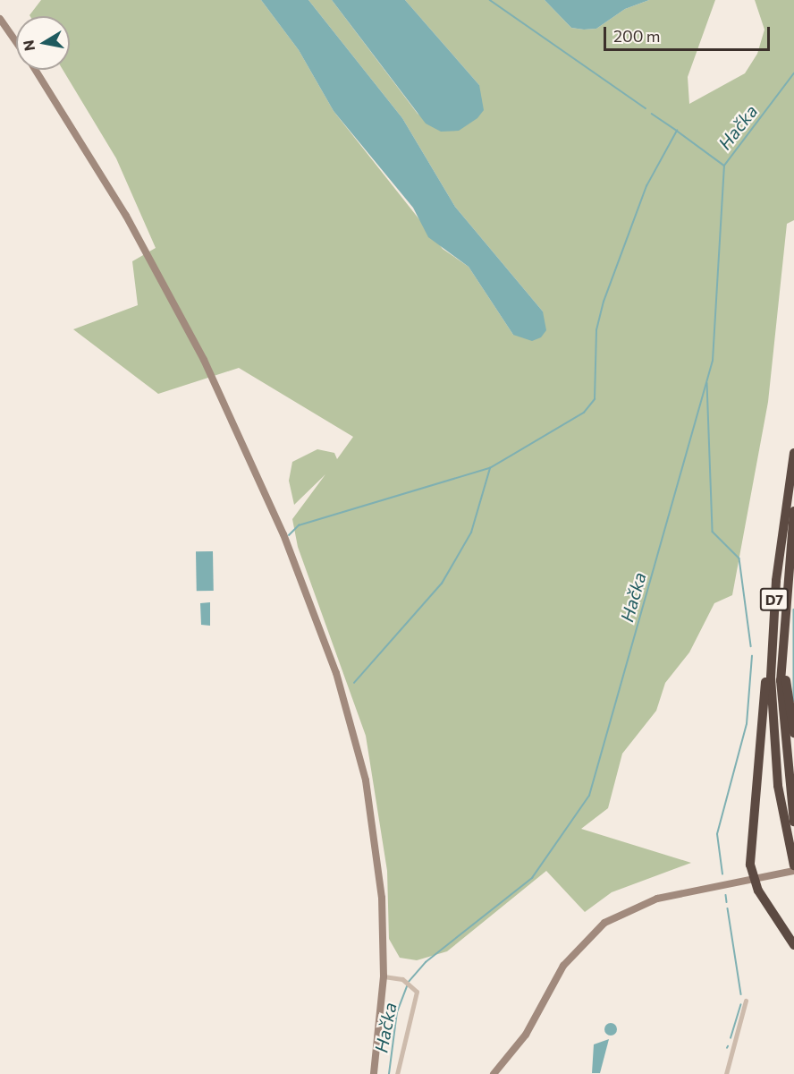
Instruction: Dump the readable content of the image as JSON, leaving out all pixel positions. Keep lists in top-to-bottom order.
{
  "streets": {
    "highway": ["D7"]
  },
  "water": ["Hačka"],
  "scale_bar": "200 m",
  "north": "left"
}
